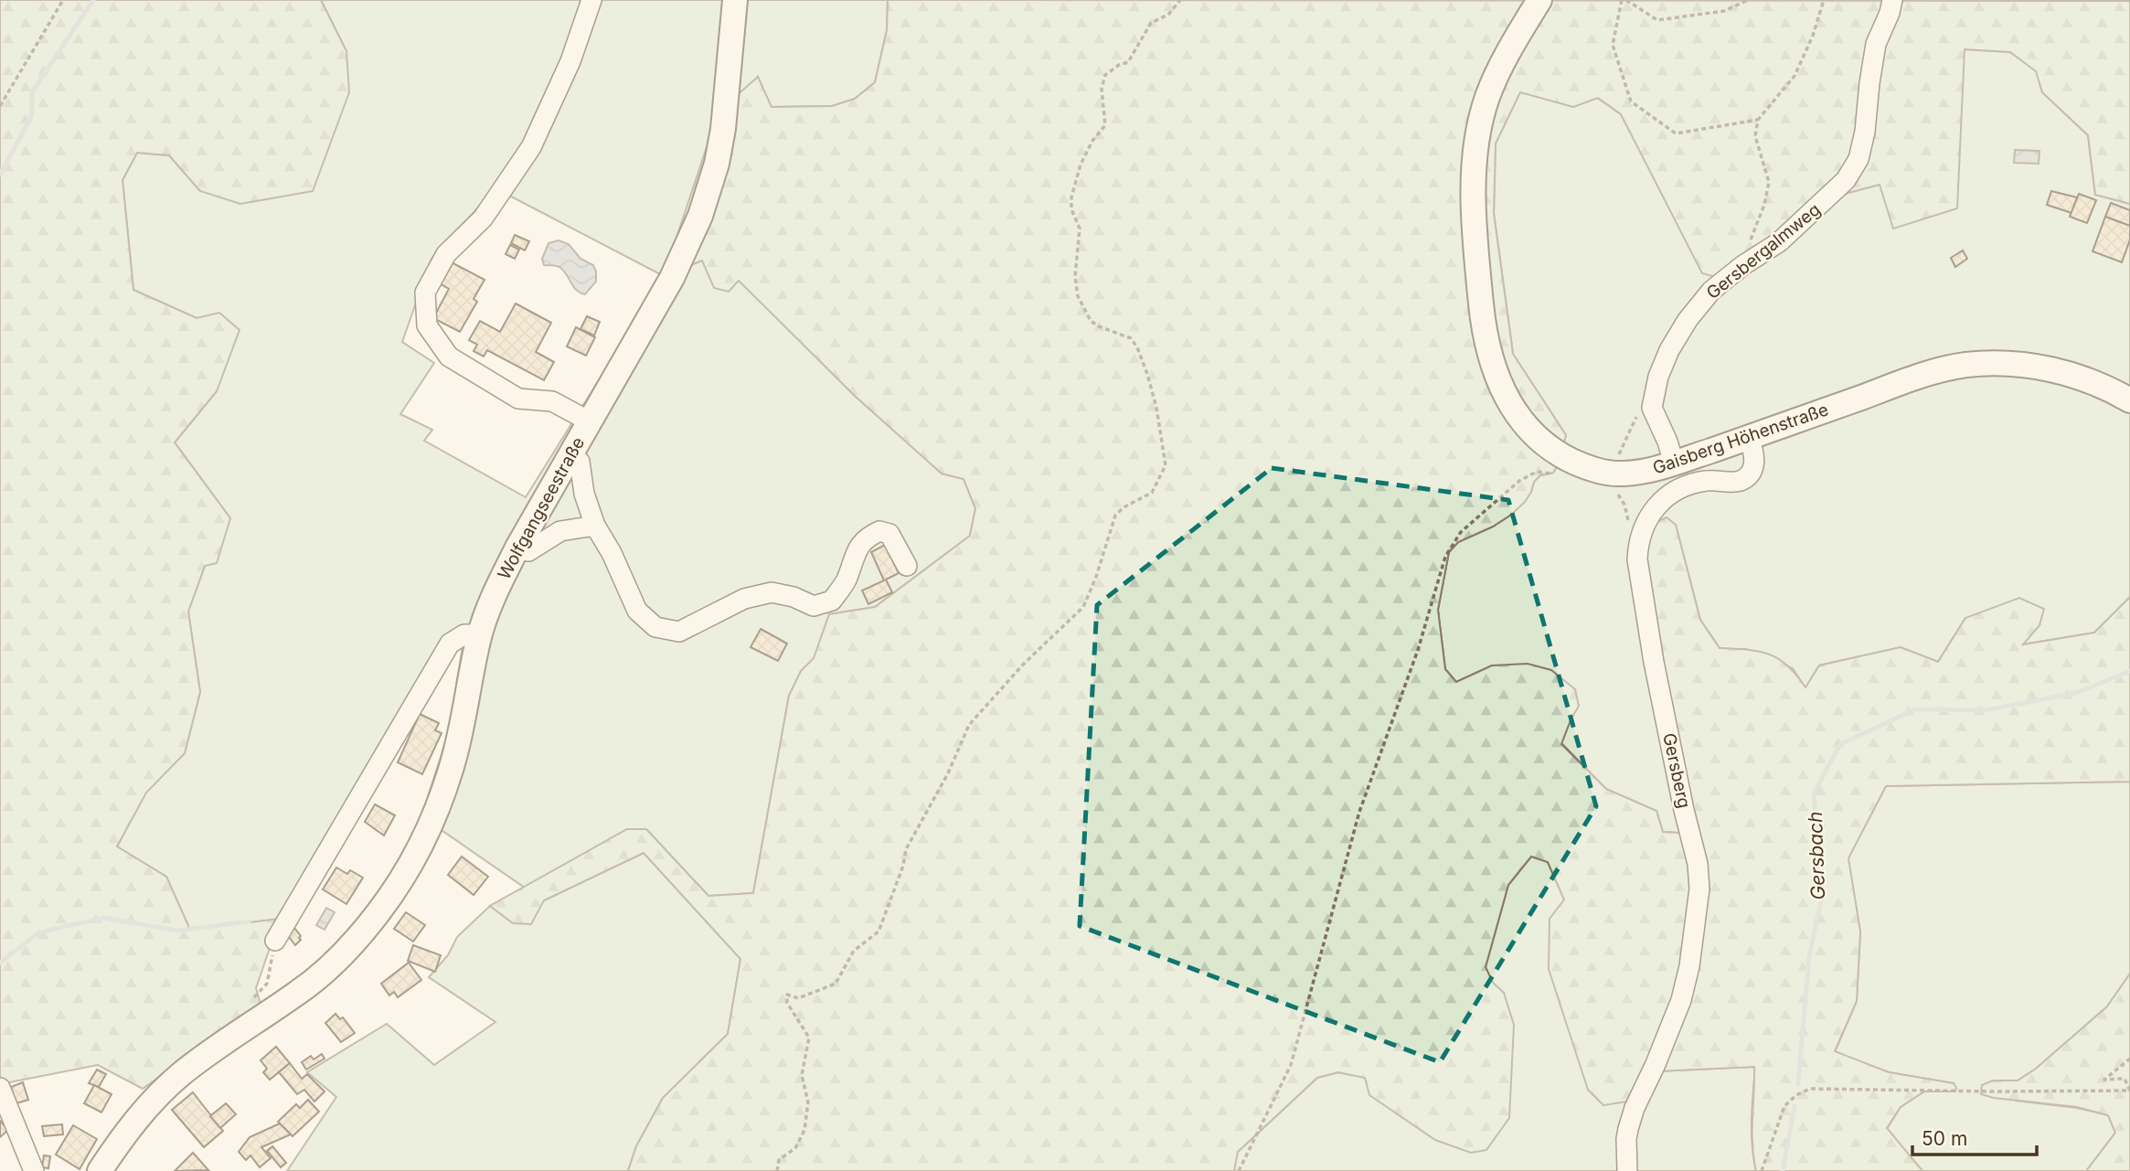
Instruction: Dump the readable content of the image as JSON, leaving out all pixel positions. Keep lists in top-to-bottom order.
{
  "streets": {
    "main road": ["Gaisberg Höhenstraße", "Wolfgangseestraße"],
    "street": ["Gersbergalmweg", "Gersberg"]
  },
  "crossings": [
    ["Gersbergalmweg", "Gaisberg Höhenstraße"],
    ["Gaisberg Höhenstraße", "Gersberg"]
  ],
  "water": ["Gersbach"],
  "scale_bar": "50 m"
}
